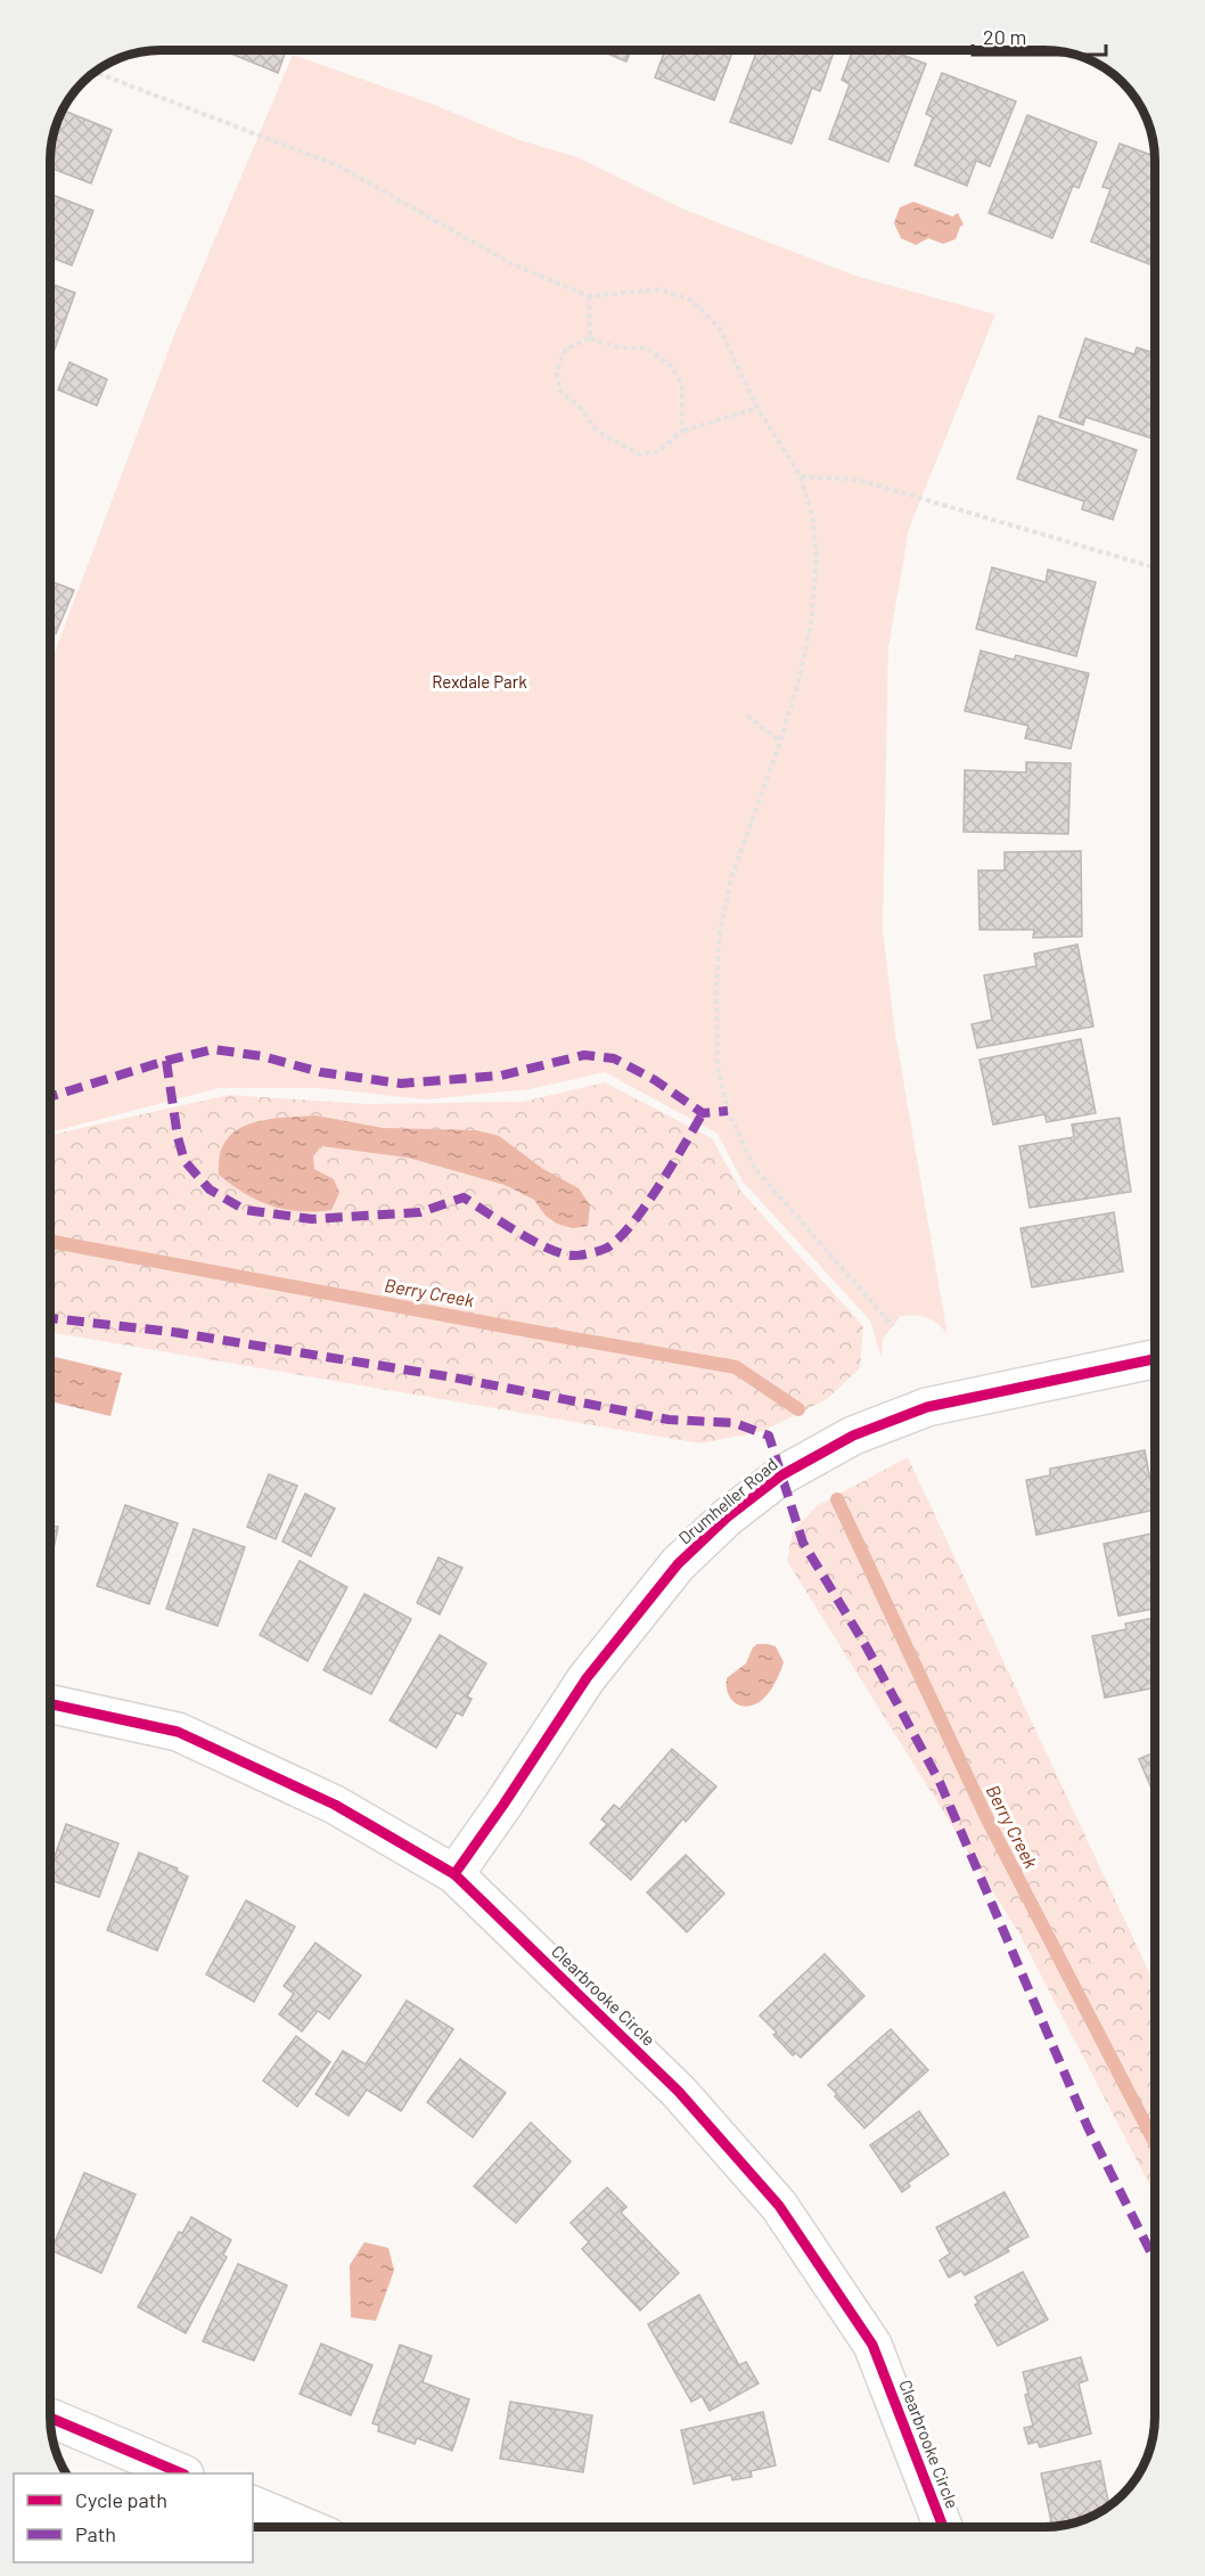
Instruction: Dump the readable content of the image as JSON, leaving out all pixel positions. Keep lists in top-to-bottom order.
{
  "streets": {
    "street": ["Drumheller Road", "Clearbrooke Circle"]
  },
  "crossings": [
    ["Drumheller Road", "Clearbrooke Circle"]
  ],
  "water": ["Berry Creek"],
  "parks": ["Rexdale Park"],
  "legend": ["Cycle path", "Path"],
  "scale_bar": "20 m"
}
